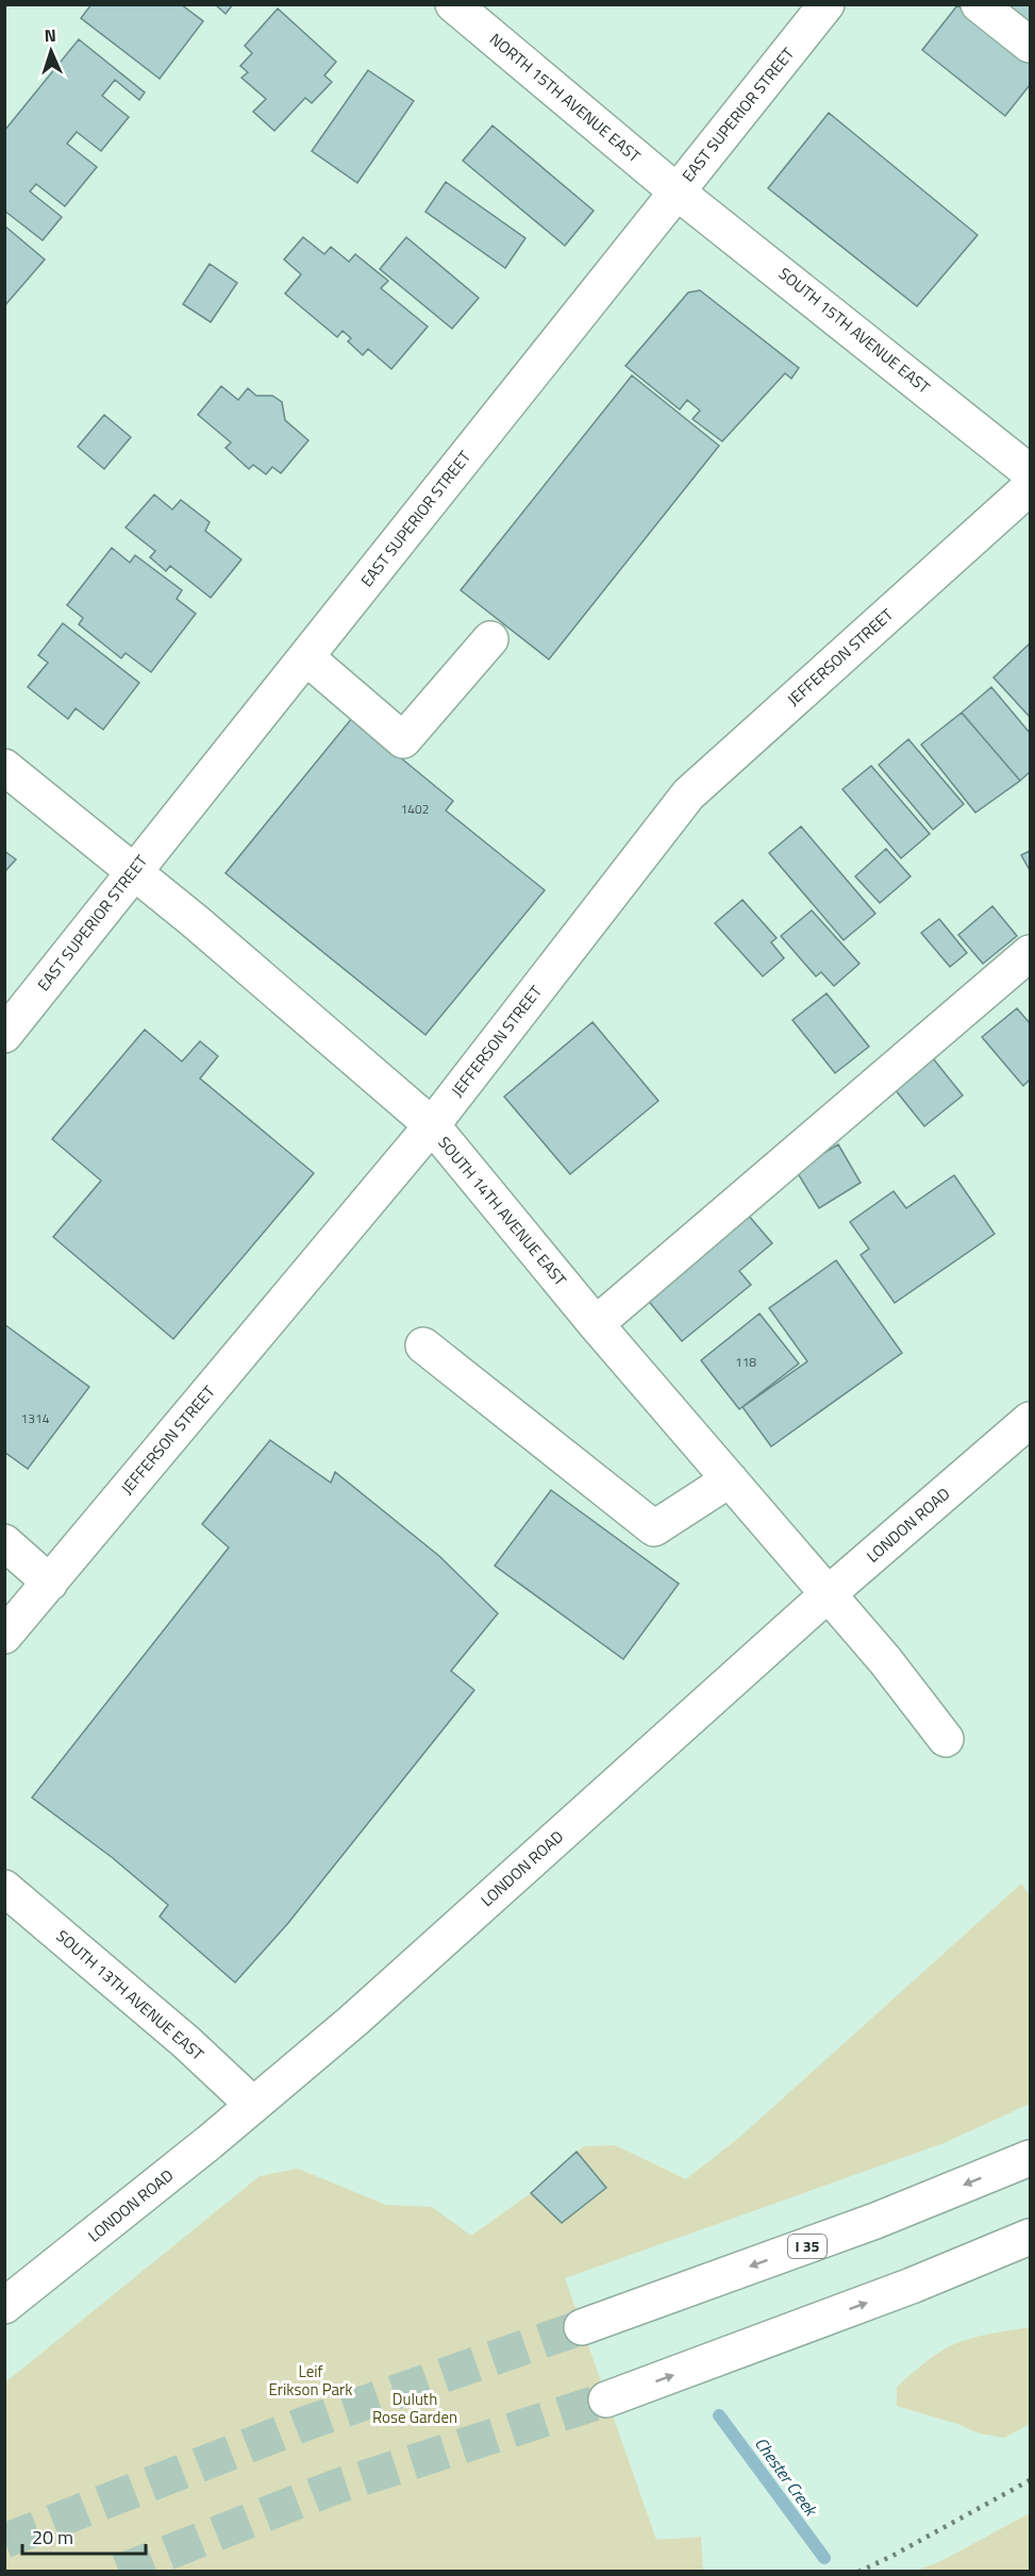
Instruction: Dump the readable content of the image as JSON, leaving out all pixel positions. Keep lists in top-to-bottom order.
{
  "streets": {
    "main road": [
      "NORTH 15TH AVENUE EAST",
      "EAST SUPERIOR STREET",
      "SOUTH 15TH AVENUE EAST",
      "JEFFERSON STREET",
      "SOUTH 14TH AVENUE EAST",
      "LONDON ROAD",
      "SOUTH 13TH AVENUE EAST",
      "I 35"
    ]
  },
  "crossings": [
    ["NORTH 15TH AVENUE EAST", "EAST SUPERIOR STREET"],
    ["NORTH 15TH AVENUE EAST", "SOUTH 15TH AVENUE EAST"],
    ["EAST SUPERIOR STREET", "SOUTH 15TH AVENUE EAST"],
    ["EAST SUPERIOR STREET", "SOUTH 14TH AVENUE EAST"],
    ["JEFFERSON STREET", "SOUTH 14TH AVENUE EAST"],
    ["SOUTH 14TH AVENUE EAST", "LONDON ROAD"],
    ["LONDON ROAD", "SOUTH 13TH AVENUE EAST"]
  ],
  "water": ["Chester Creek"],
  "parks": ["Leif Erikson Park", "Duluth Rose Garden"],
  "house_numbers": ["1402", "118", "1314"],
  "scale_bar": "20 m",
  "north": "top"
}
